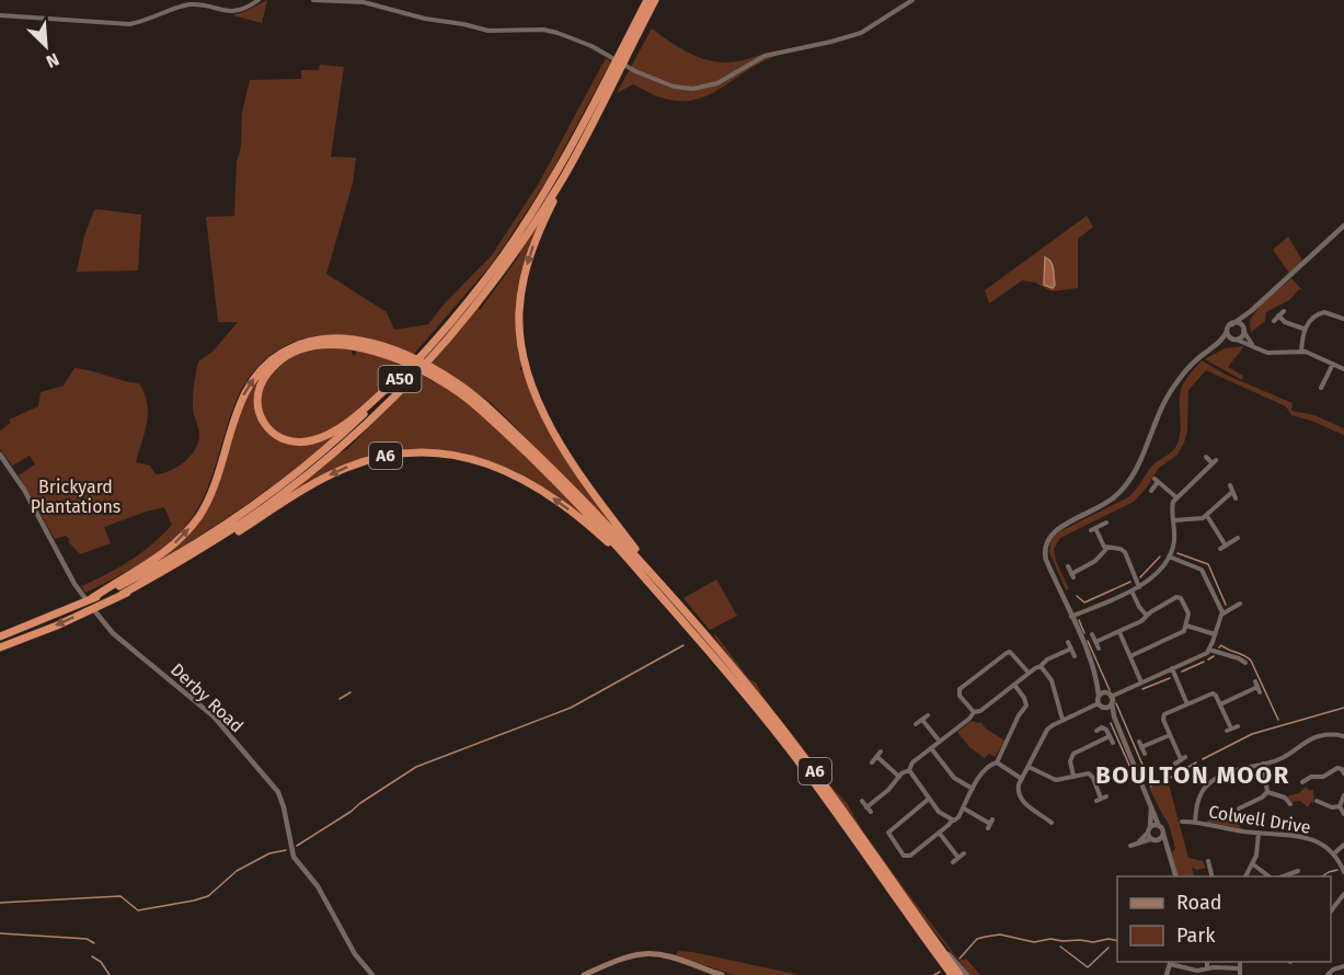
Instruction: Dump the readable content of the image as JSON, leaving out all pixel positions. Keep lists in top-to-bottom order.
{
  "streets": {
    "highway": ["A50", "A6"],
    "street": ["Derby Road", "Colwell Drive"]
  },
  "crossings": [
    ["A50", "A6"]
  ],
  "districts": ["BOULTON MOOR"],
  "parks": ["Brickyard Plantations"],
  "legend": ["Road", "Park"],
  "north": "bottom right"
}
